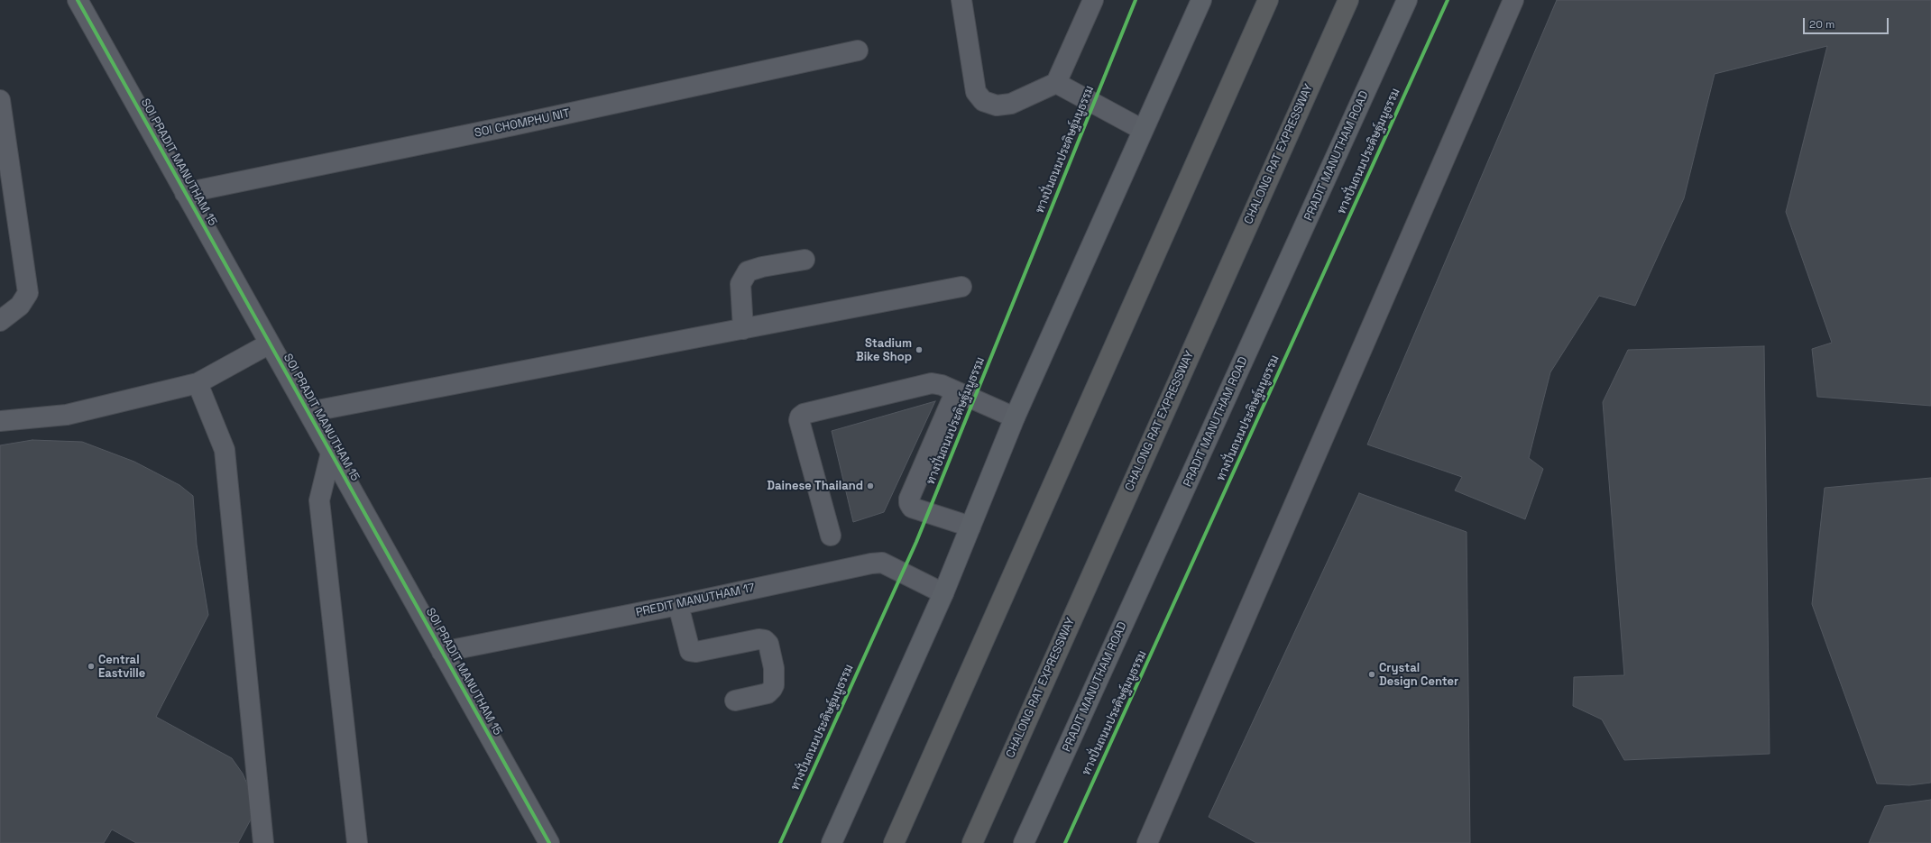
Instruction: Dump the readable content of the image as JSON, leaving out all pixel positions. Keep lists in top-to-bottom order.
{
  "streets": {
    "highway": ["CHALONG RAT EXPRESSWAY"],
    "main road": ["PRADIT MANUTHAM ROAD"],
    "street": ["SOI CHOMPHU NIT", "SOI PRADIT MANUTHAM 15", "PREDIT MANUTHAM 17"],
    "cycle path": ["ทางปั่นถนนประดิษฐ์มนูธรรม"]
  },
  "crossings": [
    ["SOI CHOMPHU NIT", "SOI PRADIT MANUTHAM 15"],
    ["SOI PRADIT MANUTHAM 15", "PREDIT MANUTHAM 17"]
  ],
  "places": [
    "Stadium Bike Shop",
    "Dainese Thailand",
    "Central Eastville",
    "Crystal Design Center"
  ],
  "scale_bar": "20 m"
}
